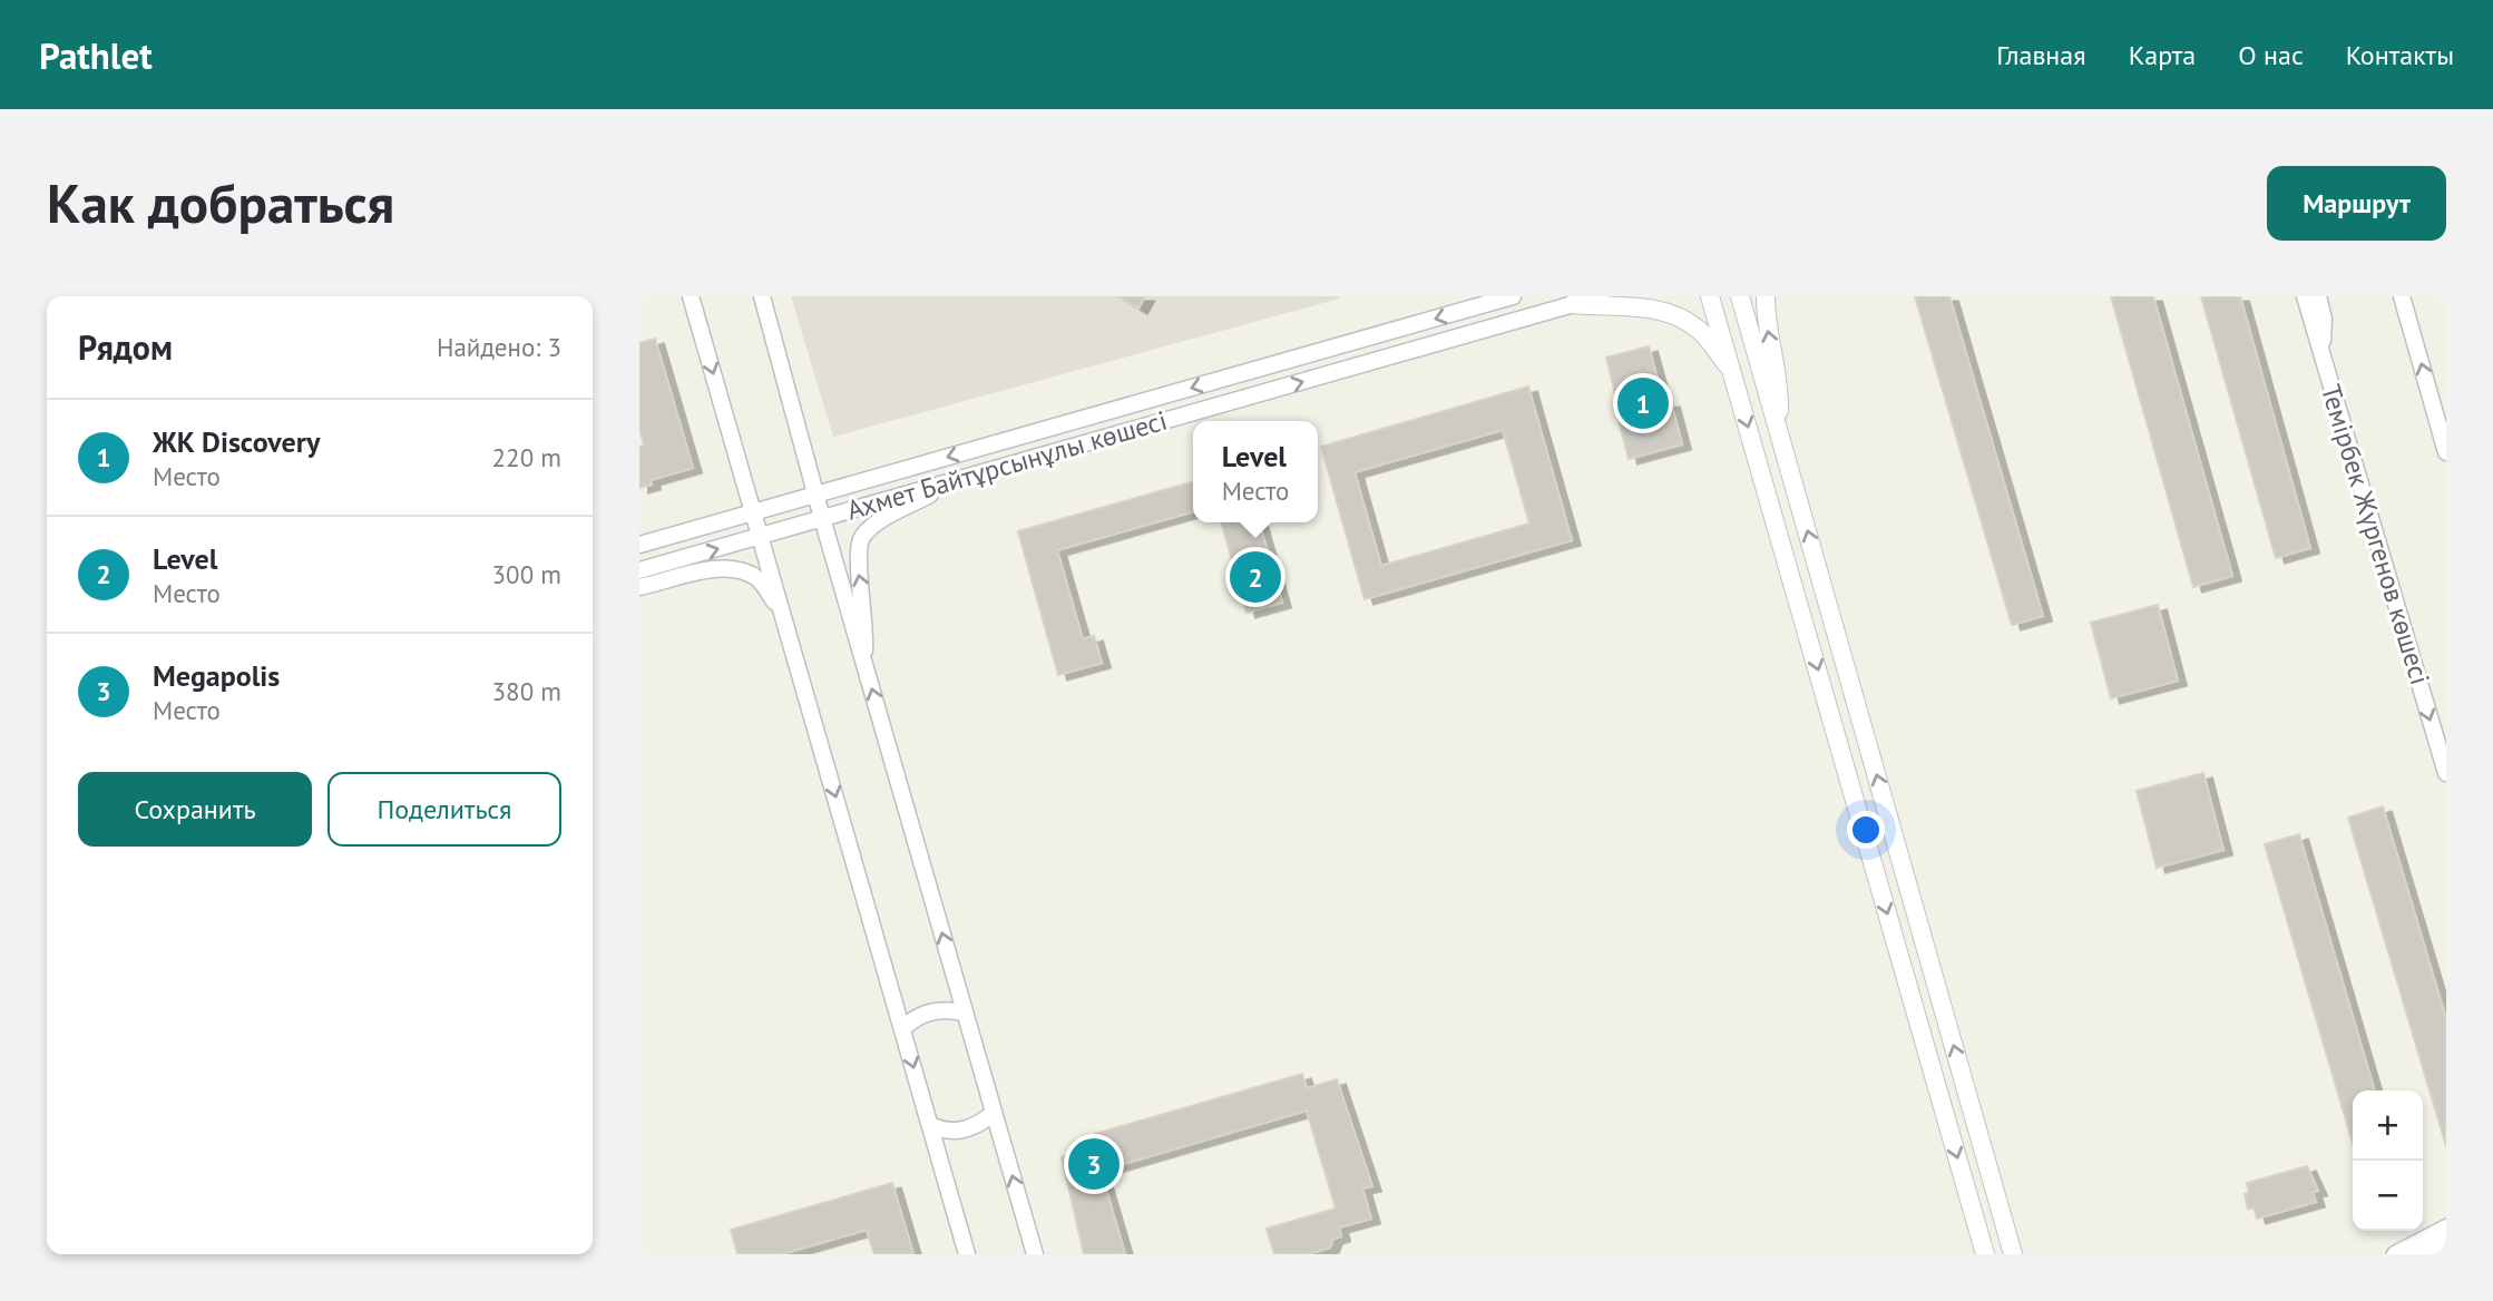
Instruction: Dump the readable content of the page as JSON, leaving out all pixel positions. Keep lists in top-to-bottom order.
{
  "streets": {
    "street": ["Ахмет Байтұрсынұлы көшесі", "Темірбек Жүргенов көшесі"]
  },
  "page": {
    "header": "Pathlet",
    "nav": [
      "Главная",
      "Карта",
      "О нас",
      "Контакты"
    ],
    "buttons": [
      "Маршрут",
      ["Сохранить", "Поделиться"]
    ],
    "title": "Как добраться",
    "heading": ["Рядом", "Найдено: 3"],
    "pins": ["1", "2", "3"],
    "list": [
      {
        "mark": "1",
        "name": "ЖК Discovery",
        "note": "Место",
        "value": "220 m"
      },
      {
        "mark": "2",
        "name": "Level",
        "note": "Место",
        "value": "300 m"
      },
      {
        "mark": "3",
        "name": "Megapolis",
        "note": "Место",
        "value": "380 m"
      }
    ],
    "popup": ["Level", "Место"],
    "map_buttons": ["+", "−"]
  }
}
